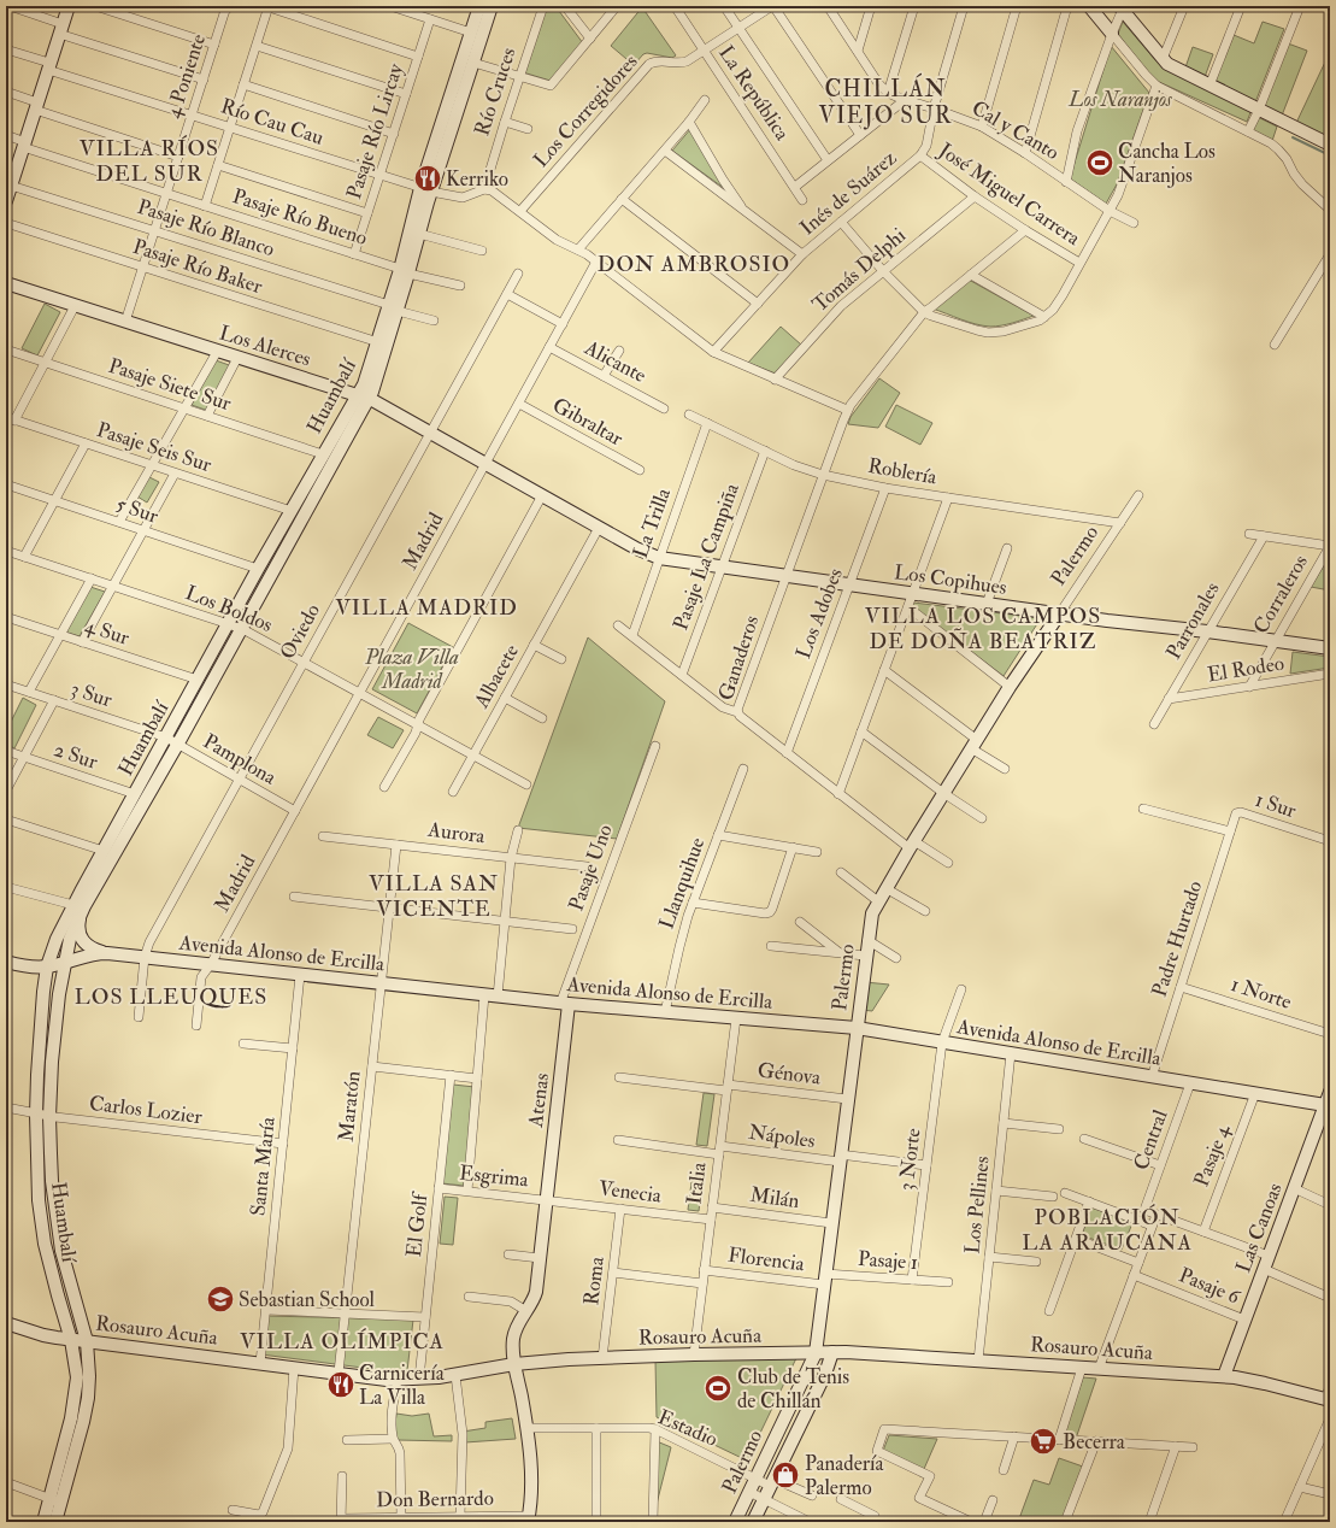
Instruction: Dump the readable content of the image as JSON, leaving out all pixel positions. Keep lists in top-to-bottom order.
{
  "streets": {
    "street": [
      "4 Poniente",
      "Río Cruces",
      "La República",
      "Los Corregidores",
      "Río Cau Cau",
      "Cal y Canto",
      "Pasaje Río Lircay",
      "Inés de Suárez",
      "José Miguel Carrera",
      "Pasaje Río Bueno",
      "Pasaje Río Blanco",
      "Pasaje Río Baker",
      "Tomás Delphi",
      "Los Alerces",
      "Alicante",
      "Pasaje Siete Sur",
      "Huambalí",
      "Gibraltar",
      "Pasaje Seis Sur",
      "Roblería",
      "5 Sur",
      "La Trilla",
      "Madrid",
      "Palermo",
      "Pasaje La Campiña",
      "Los Copihues",
      "Corraleros",
      "Los Boldos",
      "Los Adobes",
      "Parronales",
      "4 Sur",
      "Oviedo",
      "Ganaderos",
      "El Rodeo",
      "Albacete",
      "3 Sur",
      "2 Sur",
      "Pamplona",
      "1 Sur",
      "Aurora",
      "Pasaje Uno",
      "Llanquihue",
      "Padre Hurtado",
      "Avenida Alonso de Ercilla",
      "1 Norte",
      "Génova",
      "Atenas",
      "Maratón",
      "Carlos Lozier",
      "Nápoles",
      "Central",
      "Pasaje 4",
      "3 Norte",
      "Santa María",
      "Esgrima",
      "Italia",
      "Venecia",
      "Milán",
      "Los Pellines",
      "El Golf",
      "Las Canoas",
      "Florencia",
      "Pasaje 1",
      "Roma",
      "Pasaje 6",
      "Rosauro Acuña",
      "Estadio",
      "Don Bernardo"
    ]
  },
  "crossings": [
    ["4 Poniente", "Río Cau Cau"],
    ["4 Poniente", "Pasaje Río Bueno"],
    ["4 Poniente", "Pasaje Río Blanco"],
    ["4 Poniente", "Pasaje Río Baker"],
    ["4 Poniente", "Los Alerces"],
    ["Río Cruces", "Río Cau Cau"],
    ["La República", "Los Corregidores"],
    ["Río Cau Cau", "Pasaje Río Lircay"],
    ["Río Cau Cau", "Huambalí"],
    ["Cal y Canto", "Inés de Suárez"],
    ["Pasaje Río Lircay", "Pasaje Río Bueno"],
    ["Inés de Suárez", "José Miguel Carrera"],
    ["José Miguel Carrera", "Tomás Delphi"],
    ["José Miguel Carrera", "Ganaderos"],
    ["Pasaje Río Bueno", "Huambalí"],
    ["Pasaje Río Blanco", "Huambalí"],
    ["Pasaje Río Baker", "Huambalí"],
    ["Los Alerces", "Huambalí"],
    ["Los Alerces", "Madrid"],
    ["Los Alerces", "Los Copihues"],
    ["Los Alerces", "Oviedo"],
    ["Los Alerces", "Albacete"],
    ["Alicante", "Madrid"],
    ["Pasaje Siete Sur", "Huambalí"],
    ["Huambalí", "Pasaje Seis Sur"],
    ["Huambalí", "5 Sur"],
    ["Huambalí", "Los Boldos"],
    ["Huambalí", "4 Sur"],
    ["Huambalí", "3 Sur"],
    ["Huambalí", "2 Sur"],
    ["Huambalí", "Pamplona"],
    ["Huambalí", "Avenida Alonso de Ercilla"],
    ["Huambalí", "Carlos Lozier"],
    ["Huambalí", "Rosauro Acuña"],
    ["Gibraltar", "Madrid"],
    ["Roblería", "La Trilla"],
    ["Roblería", "Palermo"],
    ["Roblería", "Pasaje La Campiña"],
    ["Roblería", "Los Adobes"],
    ["Roblería", "Ganaderos"],
    ["La Trilla", "Los Copihues"],
    ["Madrid", "Los Boldos"],
    ["Madrid", "Pamplona"],
    ["Madrid", "Avenida Alonso de Ercilla"],
    ["Palermo", "Los Copihues"],
    ["Palermo", "Ganaderos"],
    ["Palermo", "Avenida Alonso de Ercilla"],
    ["Palermo", "Génova"],
    ["Palermo", "Nápoles"],
    ["Palermo", "Milán"],
    ["Palermo", "Florencia"],
    ["Palermo", "Pasaje 1"],
    ["Palermo", "Rosauro Acuña"],
    ["Palermo", "Estadio"],
    ["Pasaje La Campiña", "Los Copihues"],
    ["Los Copihues", "Corraleros"],
    ["Los Copihues", "Los Adobes"],
    ["Los Copihues", "Parronales"],
    ["Los Copihues", "Ganaderos"],
    ["Corraleros", "El Rodeo"],
    ["Los Boldos", "Oviedo"],
    ["Los Boldos", "Albacete"],
    ["Los Adobes", "Ganaderos"],
    ["Parronales", "El Rodeo"],
    ["Oviedo", "Pamplona"],
    ["Oviedo", "Avenida Alonso de Ercilla"],
    ["3 Sur", "Pamplona"],
    ["1 Sur", "Padre Hurtado"],
    ["Aurora", "Maratón"],
    ["Pasaje Uno", "Avenida Alonso de Ercilla"],
    ["Pasaje Uno", "Atenas"],
    ["Llanquihue", "Avenida Alonso de Ercilla"],
    ["Padre Hurtado", "Avenida Alonso de Ercilla"],
    ["Padre Hurtado", "1 Norte"],
    ["Avenida Alonso de Ercilla", "Atenas"],
    ["Avenida Alonso de Ercilla", "Maratón"],
    ["Avenida Alonso de Ercilla", "Central"],
    ["Avenida Alonso de Ercilla", "Pasaje 4"],
    ["Avenida Alonso de Ercilla", "3 Norte"],
    ["Avenida Alonso de Ercilla", "Santa María"],
    ["Avenida Alonso de Ercilla", "Italia"],
    ["Avenida Alonso de Ercilla", "Los Pellines"],
    ["Avenida Alonso de Ercilla", "Las Canoas"],
    ["Génova", "Italia"],
    ["Atenas", "Esgrima"],
    ["Atenas", "Venecia"],
    ["Atenas", "Rosauro Acuña"],
    ["Atenas", "Estadio"],
    ["Atenas", "Don Bernardo"],
    ["Maratón", "Rosauro Acuña"],
    ["Carlos Lozier", "Santa María"],
    ["Nápoles", "3 Norte"],
    ["Nápoles", "Italia"],
    ["3 Norte", "Pasaje 1"],
    ["Santa María", "Rosauro Acuña"],
    ["Esgrima", "Venecia"],
    ["Esgrima", "El Golf"],
    ["Italia", "Venecia"],
    ["Italia", "Milán"],
    ["Italia", "Florencia"],
    ["Italia", "Rosauro Acuña"],
    ["Venecia", "Roma"],
    ["Los Pellines", "Rosauro Acuña"],
    ["El Golf", "Rosauro Acuña"],
    ["Las Canoas", "Pasaje 6"],
    ["Las Canoas", "Rosauro Acuña"],
    ["Florencia", "Pasaje 1"],
    ["Florencia", "Roma"],
    ["Roma", "Rosauro Acuña"]
  ],
  "districts": [
    "CHILLÁN VIEJO SUR",
    "VILLA RÍOS DEL SUR",
    "DON AMBROSIO",
    "VILLA MADRID",
    "VILLA LOS CAMPOS DE DOÑA BEATRIZ",
    "VILLA SAN VICENTE",
    "LOS LLEUQUES",
    "POBLACIÓN LA ARAUCANA",
    "VILLA OLÍMPICA"
  ],
  "parks": ["Los Naranjos", "Plaza Villa Madrid"],
  "places": {
    "sports": ["Cancha Los Naranjos", "Club de Tenis de Chillán"],
    "restaurant": ["Kerriko", "Carnicería La Villa"],
    "school or university": ["Sebastian School"],
    "supermarket": ["Becerra"],
    "shop": ["Panadería Palermo"]
  }
}
